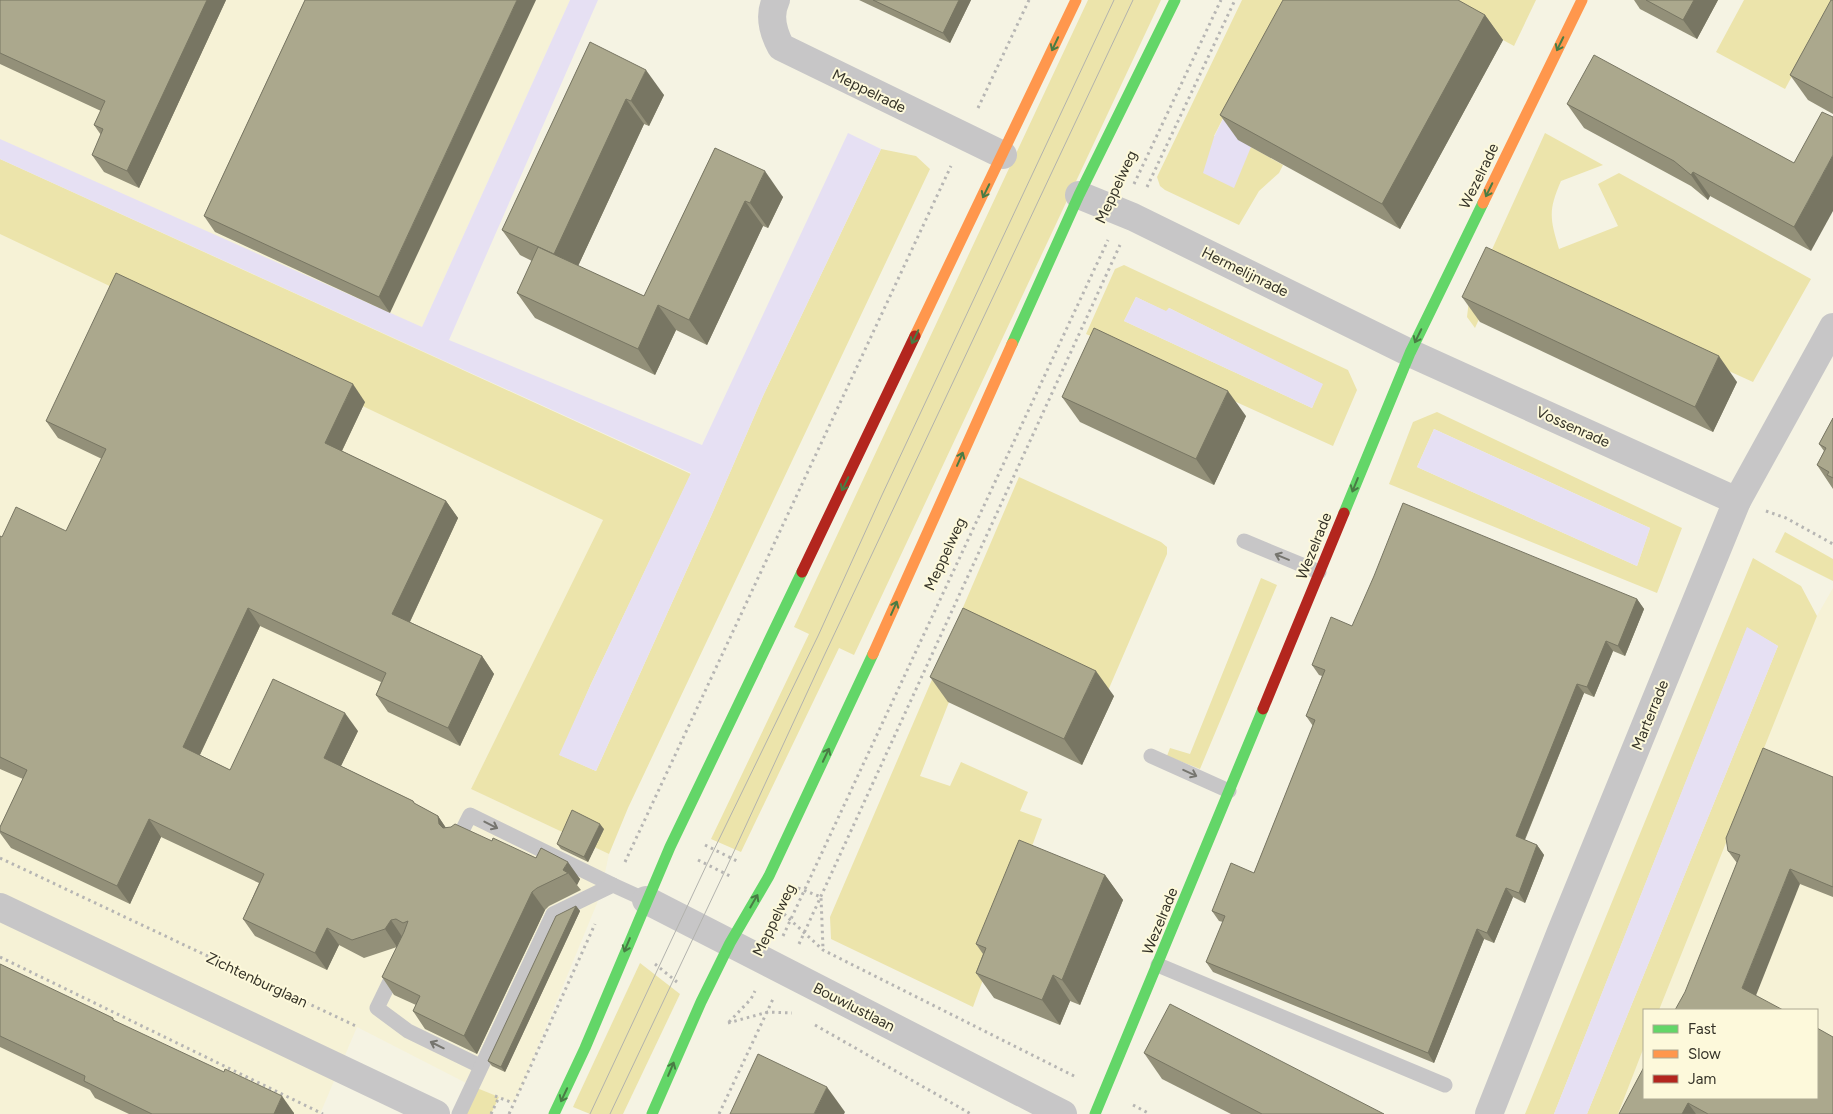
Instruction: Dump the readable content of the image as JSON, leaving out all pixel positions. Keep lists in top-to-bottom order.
{
  "streets": {
    "main road": ["Wezelrade", "Meppelweg"],
    "street": [
      "Meppelrade",
      "Hermelijnrade",
      "Vossenrade",
      "Marterrade",
      "Bouwlustlaan"
    ],
    "path": ["Zichtenburglaan"]
  },
  "crossings": [
    ["Wezelrade", "Hermelijnrade"],
    ["Wezelrade", "Vossenrade"],
    ["Meppelweg", "Hermelijnrade"],
    ["Meppelweg", "Bouwlustlaan"],
    ["Hermelijnrade", "Vossenrade"],
    ["Vossenrade", "Marterrade"]
  ],
  "one_way": ["Wezelrade"],
  "legend": ["Fast", "Slow", "Jam"]
}
